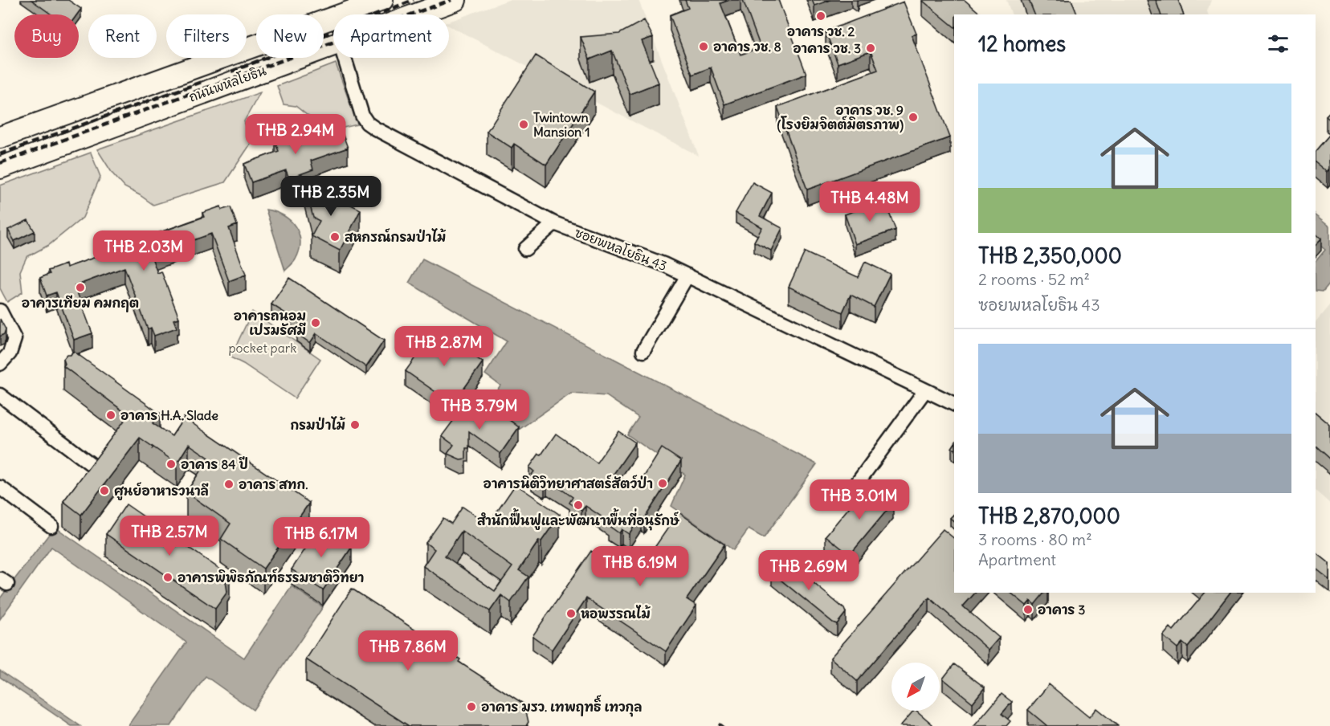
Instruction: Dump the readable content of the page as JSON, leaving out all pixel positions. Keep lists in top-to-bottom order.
{
  "streets": {
    "main road": ["ถนนพหลโยธิน"],
    "street": ["ซอยพหลโยธิน 43"]
  },
  "parks": ["pocket park"],
  "places": [
    "อาคาร วช. 2",
    "อาคาร วช. 8",
    "อาคาร วช. 3",
    "อาคาร วช. 9 (โรงยิมจิตต์มิตรภาพ)",
    "Twintown Mansion 1",
    "สหกรณ์กรมป่าไม้",
    "อาคารเทียม คมกฤต",
    "อาคารถนอม เปรมรัศมี",
    "อาคาร H.A. Slade",
    "กรมป่าไม้",
    "อาคาร 84 ปี",
    "อาคารนิติวิทยาศาสตร์สัตว์ป่า",
    "อาคาร สทก.",
    "ศูนย์อาหารวนาลี",
    "สำนักฟื้นฟูและพัฒนาพื้นที่อนุรักษ์",
    "อาคารพิพิธภัณฑ์ธรรมชาติวิทยา",
    "อาคาร 3",
    "หอพรรณไม้",
    "อาคาร มรว. เทพฤทธิ์ เทวกุล"
  ],
  "north": "bottom left",
  "page": {
    "chip": [
      "Buy",
      "Rent",
      "Filters",
      "New",
      "Apartment"
    ],
    "heading": "12 homes",
    "list": [
      {
        "name": "THB 2,350,000",
        "note": "2 rooms · 52 m² · ซอยพหลโยธิน 43"
      },
      {
        "name": "THB 2,870,000",
        "note": "3 rooms · 80 m² · Apartment"
      }
    ],
    "price": [
      "THB 2.94M",
      "THB 2.35M",
      "THB 4.48M",
      "THB 2.03M",
      "THB 2.87M",
      "THB 3.79M",
      "THB 3.01M",
      "THB 2.57M",
      "THB 6.17M",
      "THB 6.19M",
      "THB 2.69M",
      "THB 7.86M"
    ]
  }
}
